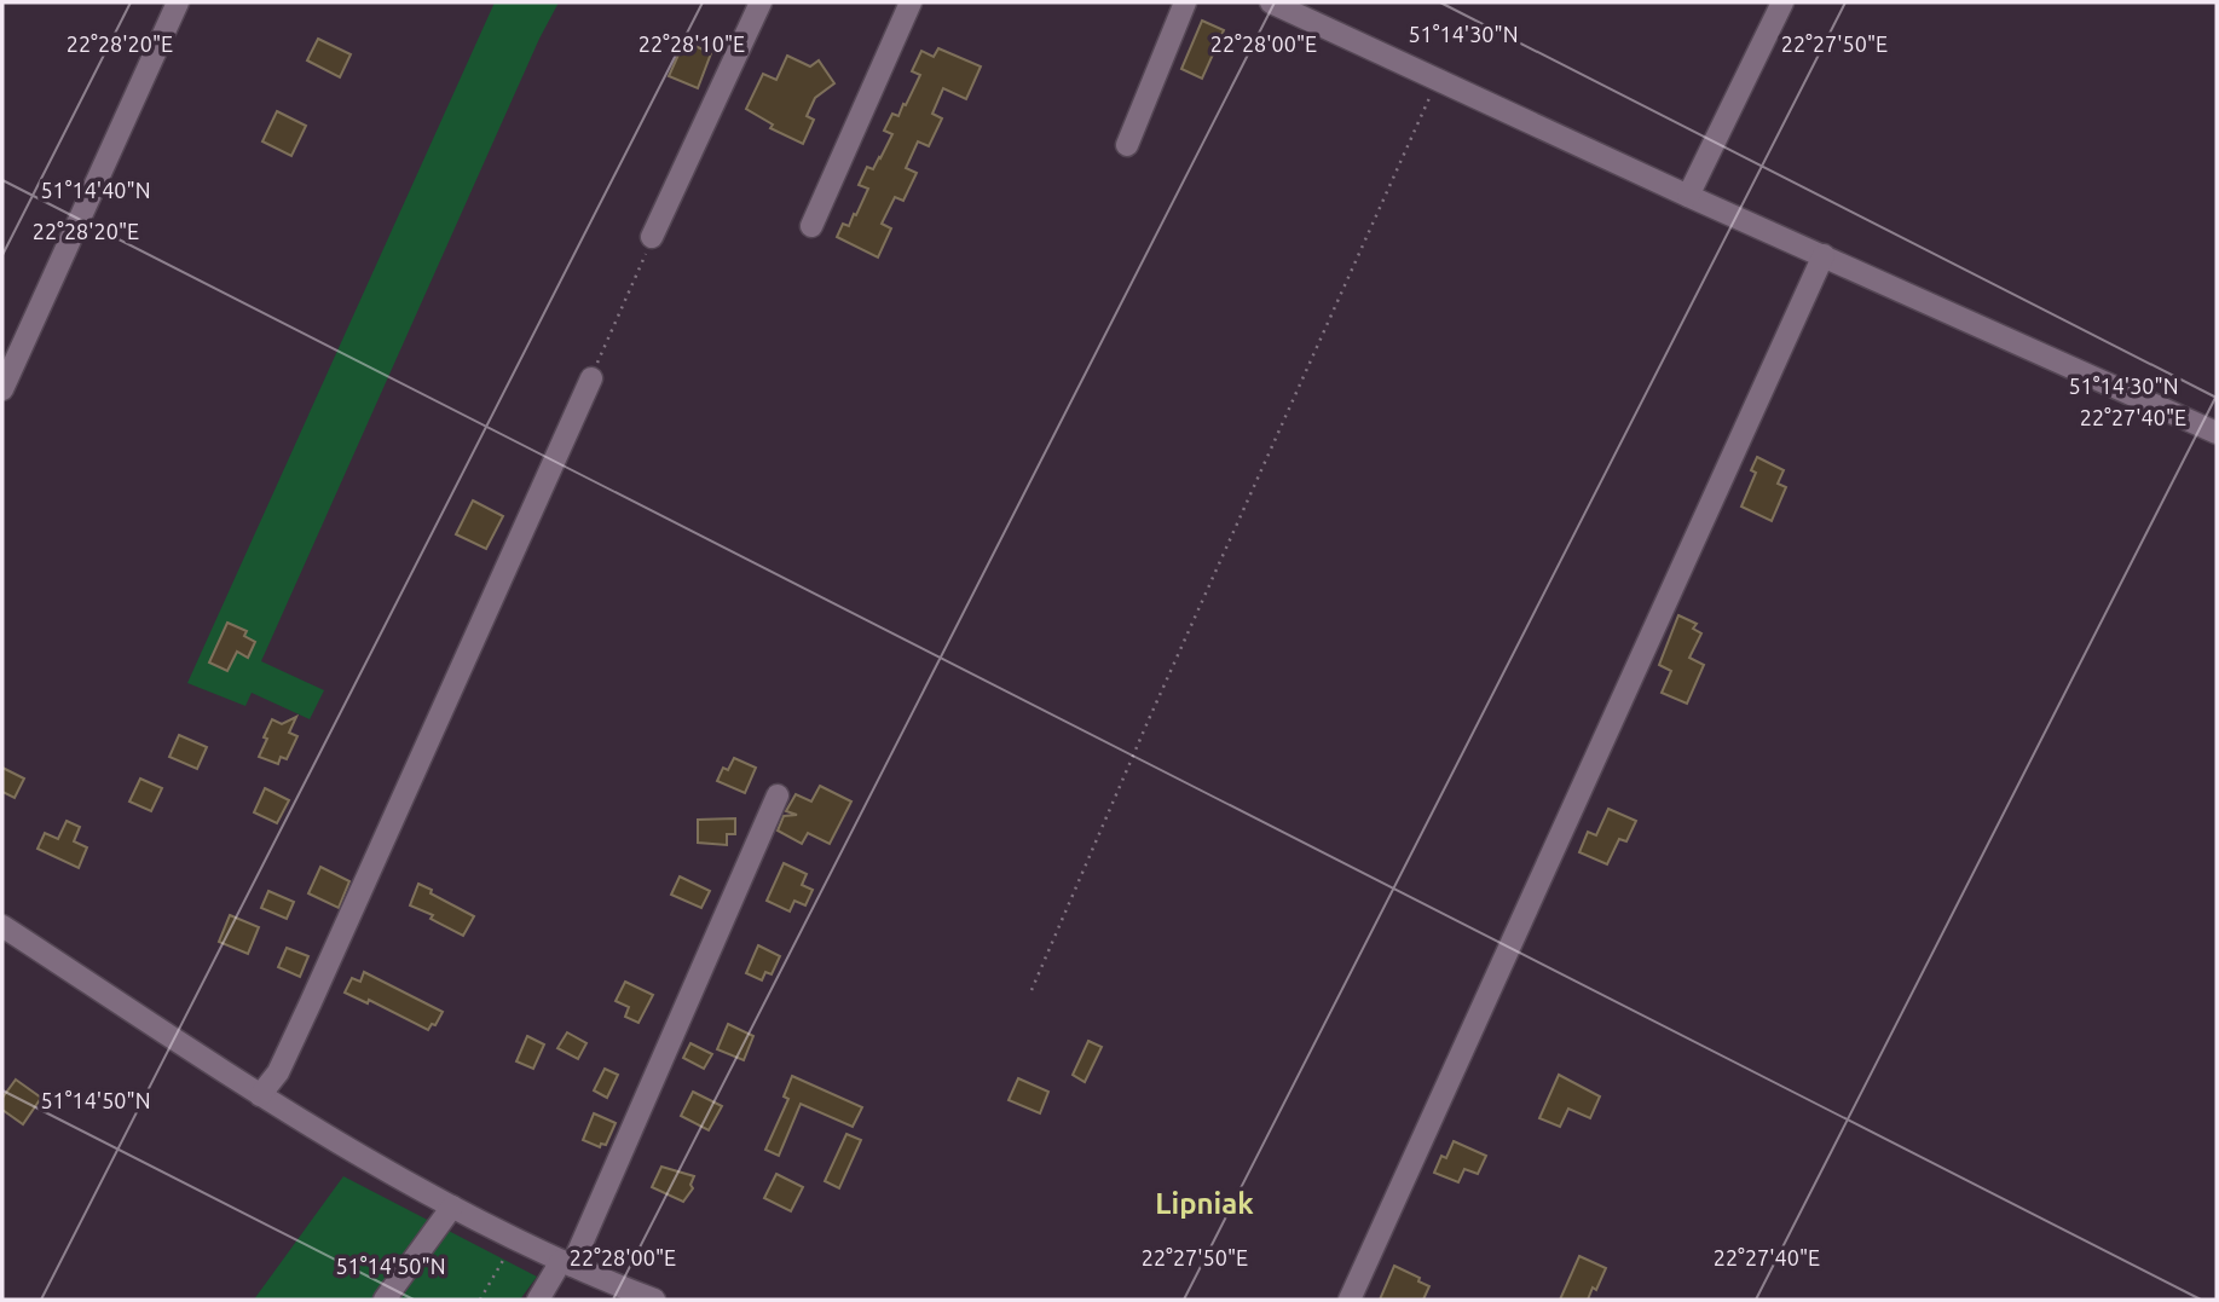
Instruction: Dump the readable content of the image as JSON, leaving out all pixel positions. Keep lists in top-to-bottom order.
{
  "districts": ["Lipniak"],
  "coordinates": [
    "51°14'30\"N",
    "22°28'20\"E",
    "22°28'10\"E",
    "22°28'00\"E",
    "22°27'50\"E",
    "51°14'40\"N",
    "22°27'40\"E",
    "51°14'50\"N"
  ]
}
